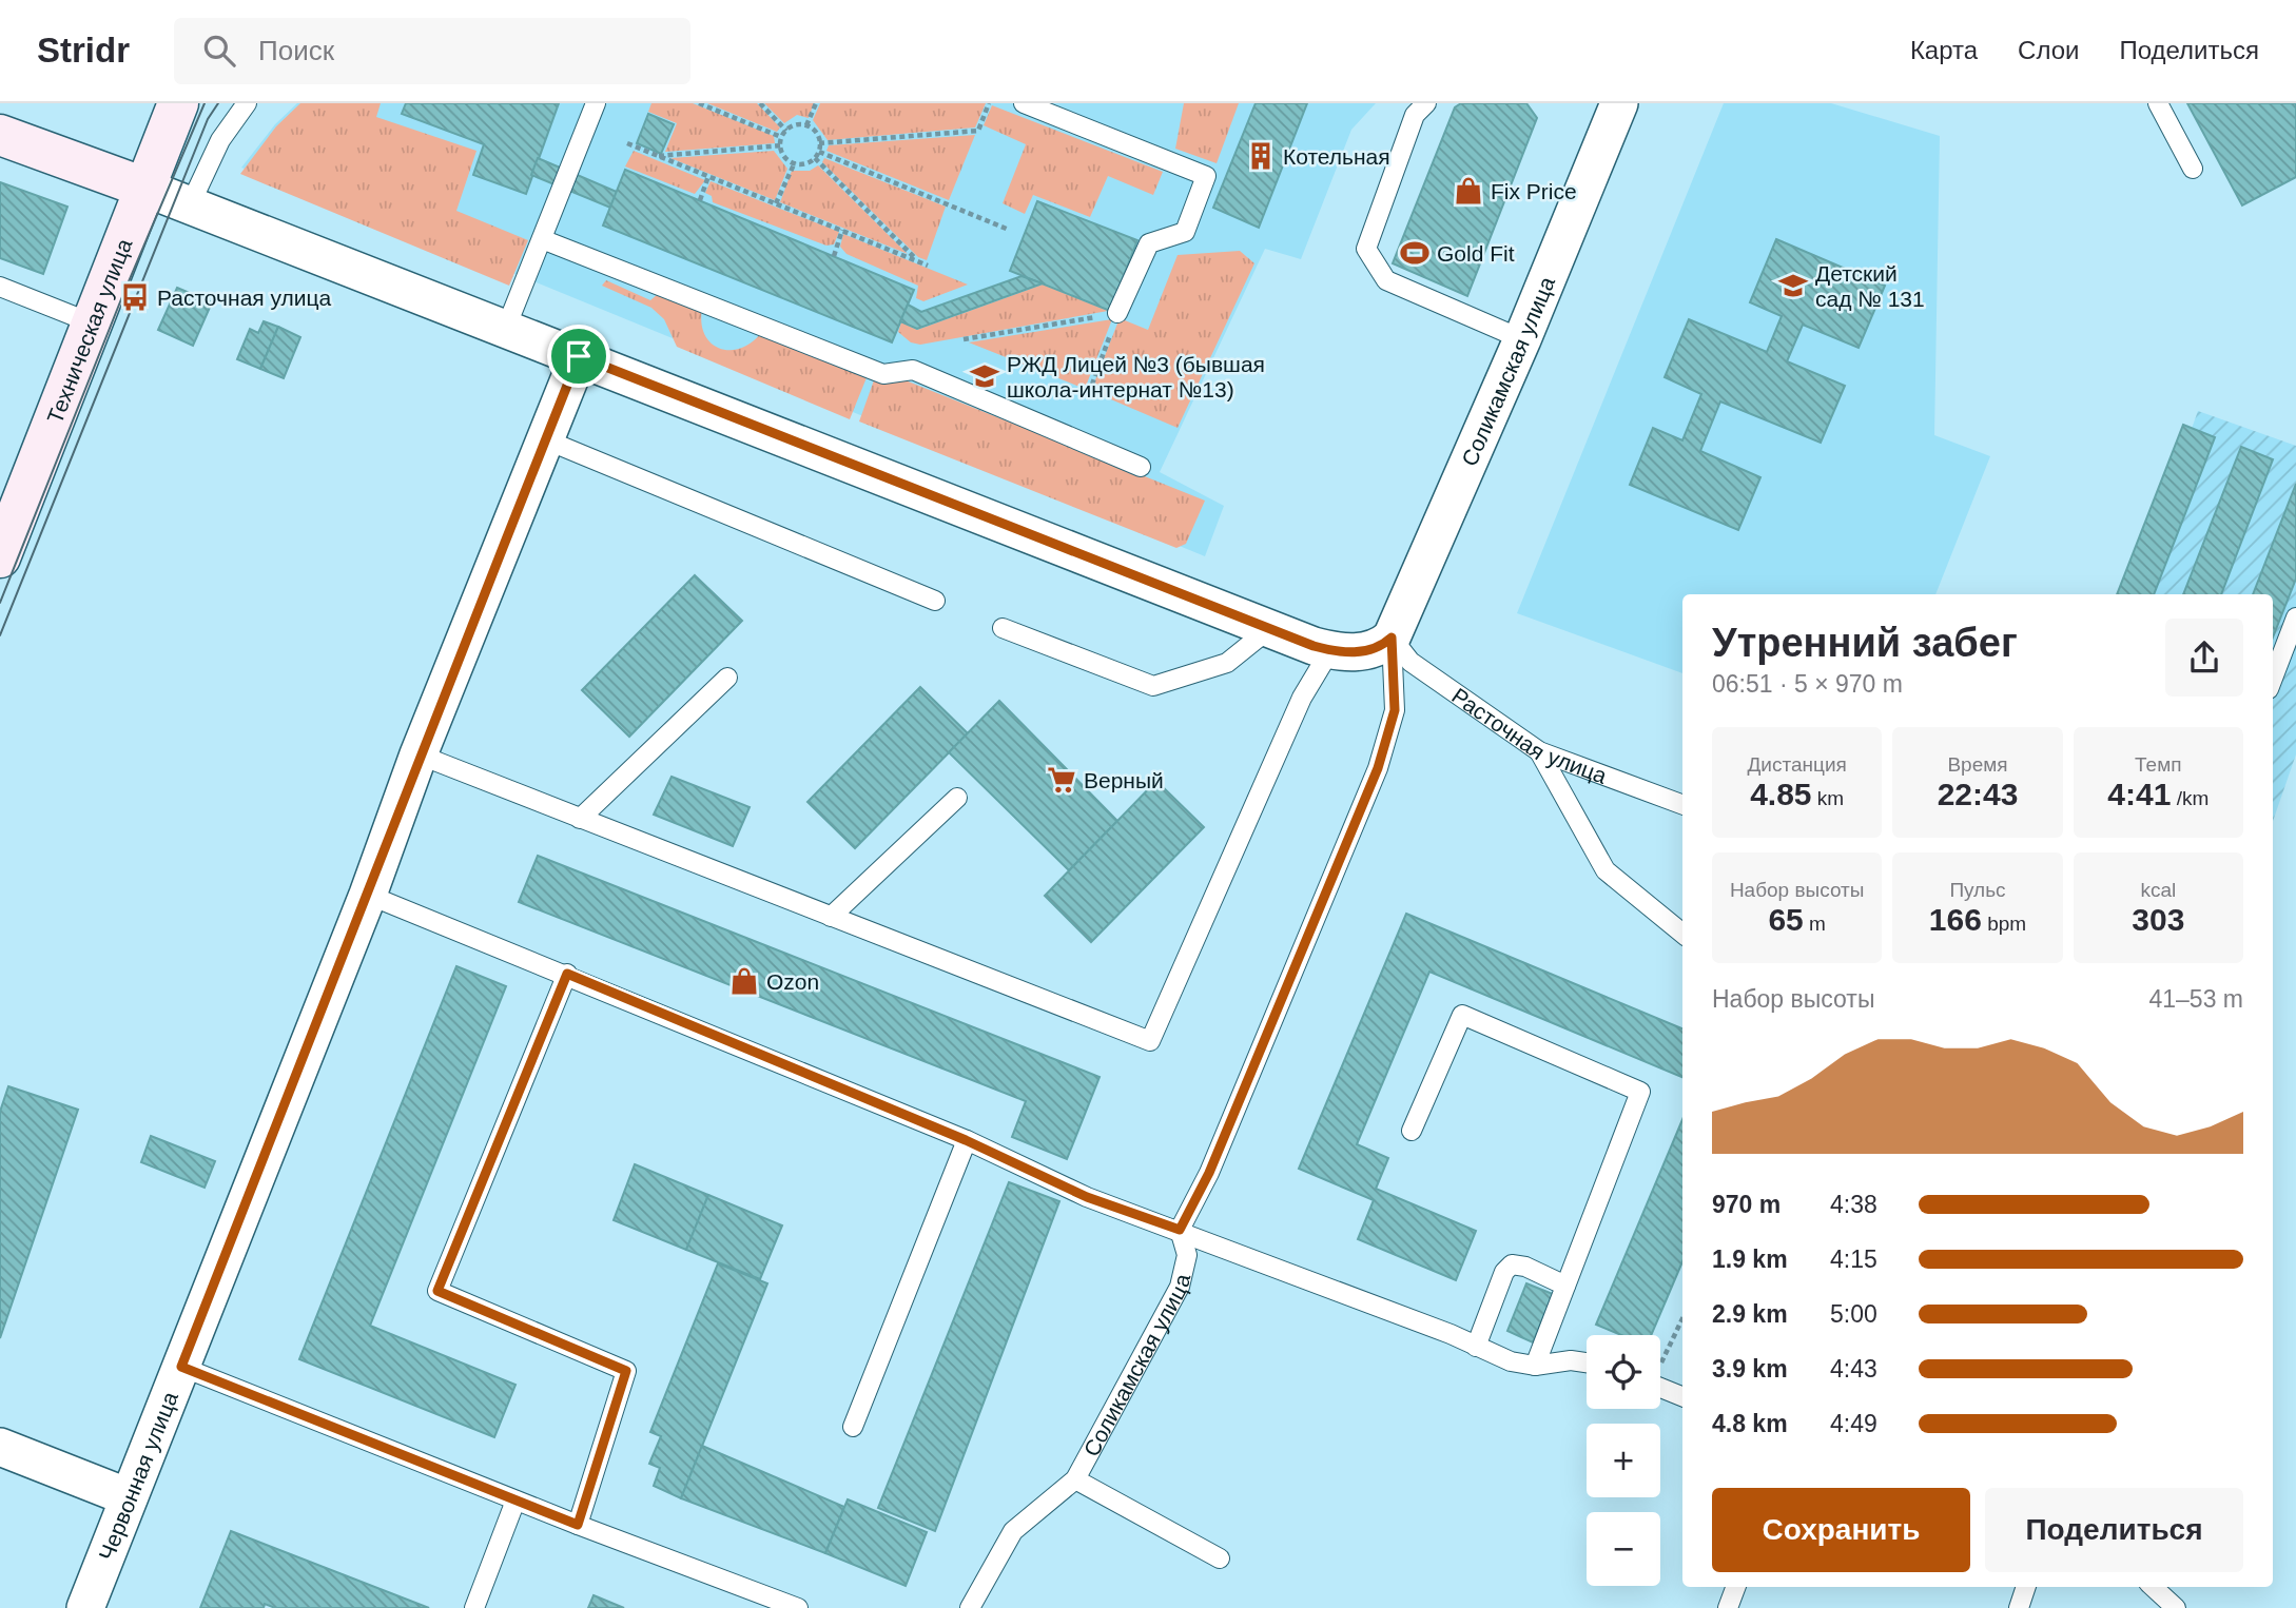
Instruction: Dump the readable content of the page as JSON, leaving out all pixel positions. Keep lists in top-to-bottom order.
{
  "streets": {
    "street": [
      "Техническая улица",
      "Соликамская улица",
      "Расточная улица",
      "Червонная улица"
    ]
  },
  "crossings": [
    ["Техническая улица", "Расточная улица"],
    ["Соликамская улица", "Расточная улица"],
    ["Расточная улица", "Червонная улица"]
  ],
  "places": {
    "building": ["Котельная"],
    "shop": ["Fix Price", "Ozon"],
    "sports": ["Gold Fit"],
    "school or university": ["Детский сад № 131", "РЖД Лицей №3 (бывшая школа-интернат №13)"],
    "bus stop": ["Расточная улица"],
    "supermarket": ["Верный"]
  },
  "page": {
    "header": "Stridr",
    "search": "Поиск",
    "nav": ["Карта", "Слои", "Поделиться"],
    "heading": ["Утренний забег", "06:51 · 5 × 970 m"],
    "stats": [
      ["Дистанция", "4.85 km"],
      ["Время", "22:43"],
      ["Темп", "4:41 /km"],
      ["Набор высоты", "65 m"],
      ["Пульс", "166 bpm"],
      ["kcal", "303"]
    ],
    "chart": ["Набор высоты", "41–53 m"],
    "list": [
      {
        "name": "970 m",
        "note": "4:38"
      },
      {
        "name": "1.9 km",
        "note": "4:15"
      },
      {
        "name": "2.9 km",
        "note": "5:00"
      },
      {
        "name": "3.9 km",
        "note": "4:43"
      },
      {
        "name": "4.8 km",
        "note": "4:49"
      }
    ],
    "map_buttons": ["+", "−"],
    "buttons": ["Сохранить", "Поделиться"]
  }
}
